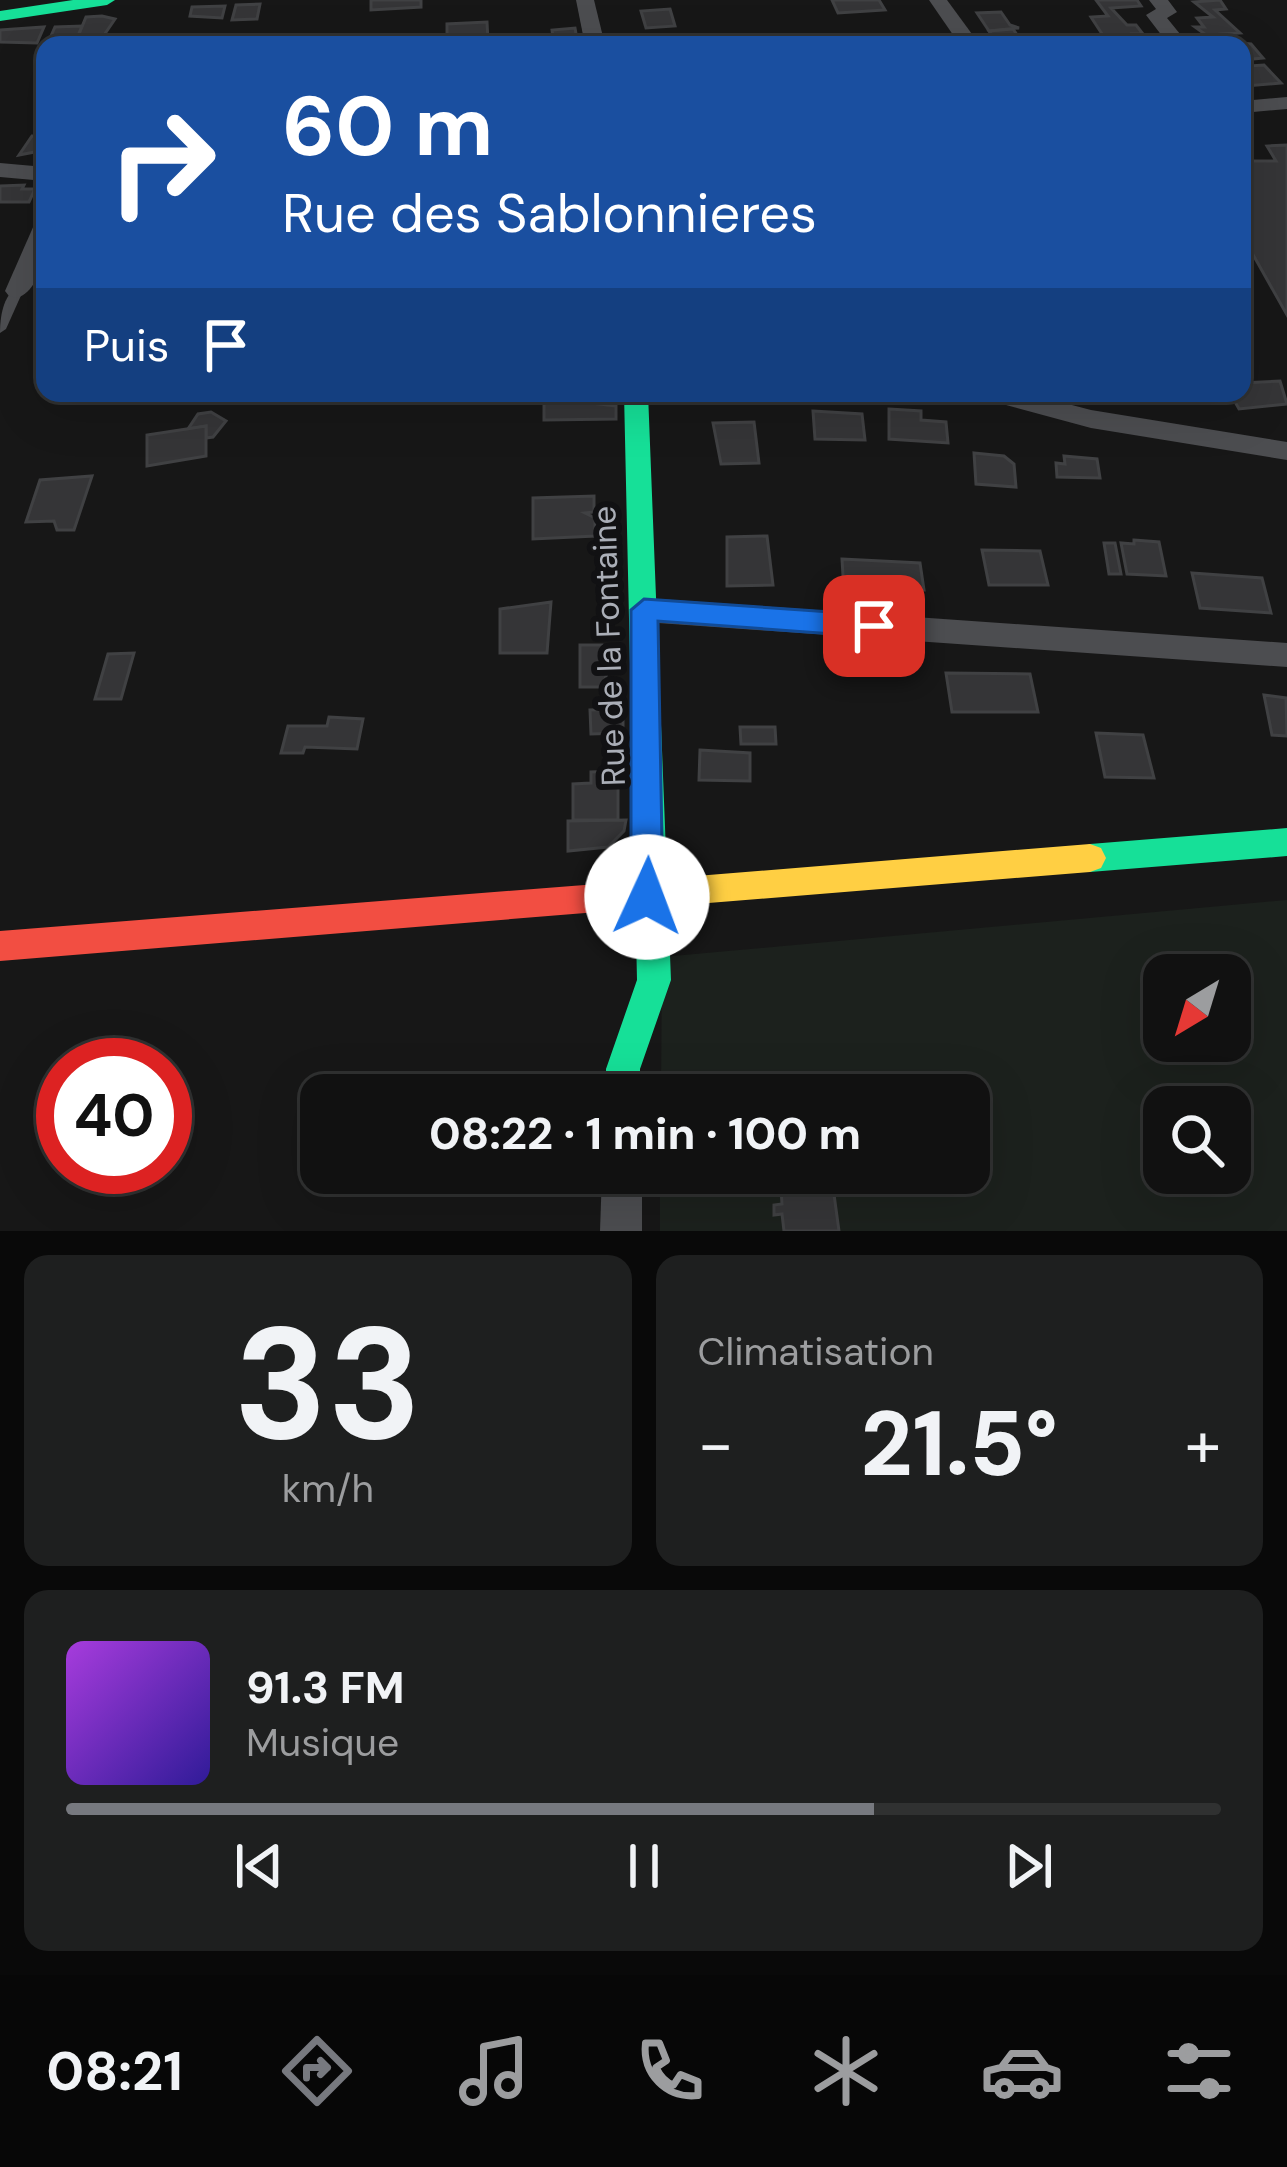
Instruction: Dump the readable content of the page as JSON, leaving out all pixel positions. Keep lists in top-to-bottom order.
{
  "streets": {
    "main road": ["Rue de la Fontaine"]
  },
  "north": "bottom left",
  "page": {
    "turn": ["60 m", "Rue des Sablonnieres"],
    "then": "Puis",
    "limit": "40",
    "trip": "08:22 · 1 min · 100 m",
    "tile": [
      ["33", "km/h"],
      "Climatisation"
    ],
    "heat": ["−", "21.5°", "+"],
    "song": ["91.3 FM", "Musique"],
    "tabs": "08:21"
  }
}
